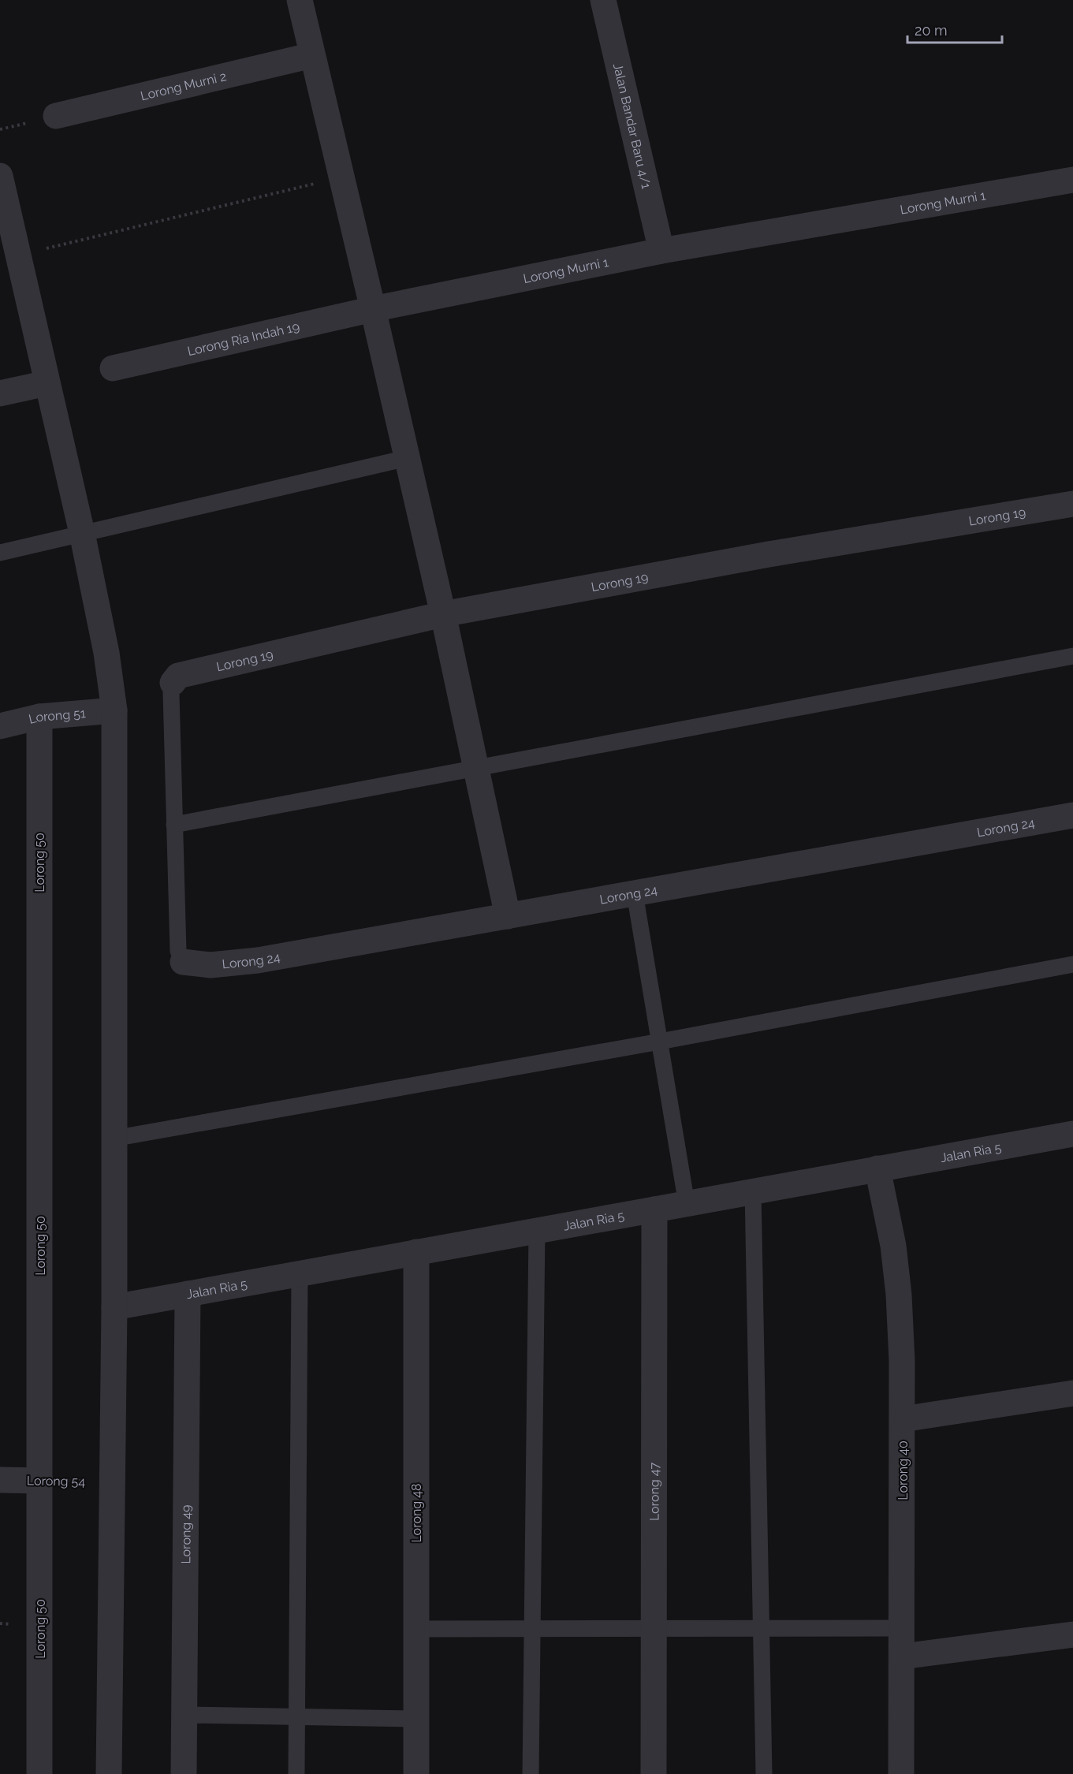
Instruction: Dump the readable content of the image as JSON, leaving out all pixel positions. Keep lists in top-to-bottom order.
{
  "streets": {
    "street": [
      "Lorong Murni 2",
      "Jalan Bandar Baru 4/1",
      "Lorong Murni 1",
      "Lorong Ria Indah 19",
      "Lorong 19",
      "Lorong 51",
      "Lorong 24",
      "Lorong 50",
      "Jalan Ria 5",
      "Lorong 40",
      "Lorong 54",
      "Lorong 47",
      "Lorong 48",
      "Lorong 49"
    ]
  },
  "crossings": [
    ["Jalan Bandar Baru 4/1", "Lorong Murni 1"],
    ["Lorong Murni 1", "Lorong Ria Indah 19"],
    ["Lorong 51", "Lorong 50"],
    ["Lorong 50", "Lorong 54"],
    ["Jalan Ria 5", "Lorong 40"],
    ["Jalan Ria 5", "Lorong 47"],
    ["Jalan Ria 5", "Lorong 48"],
    ["Jalan Ria 5", "Lorong 49"]
  ],
  "scale_bar": "20 m"
}
